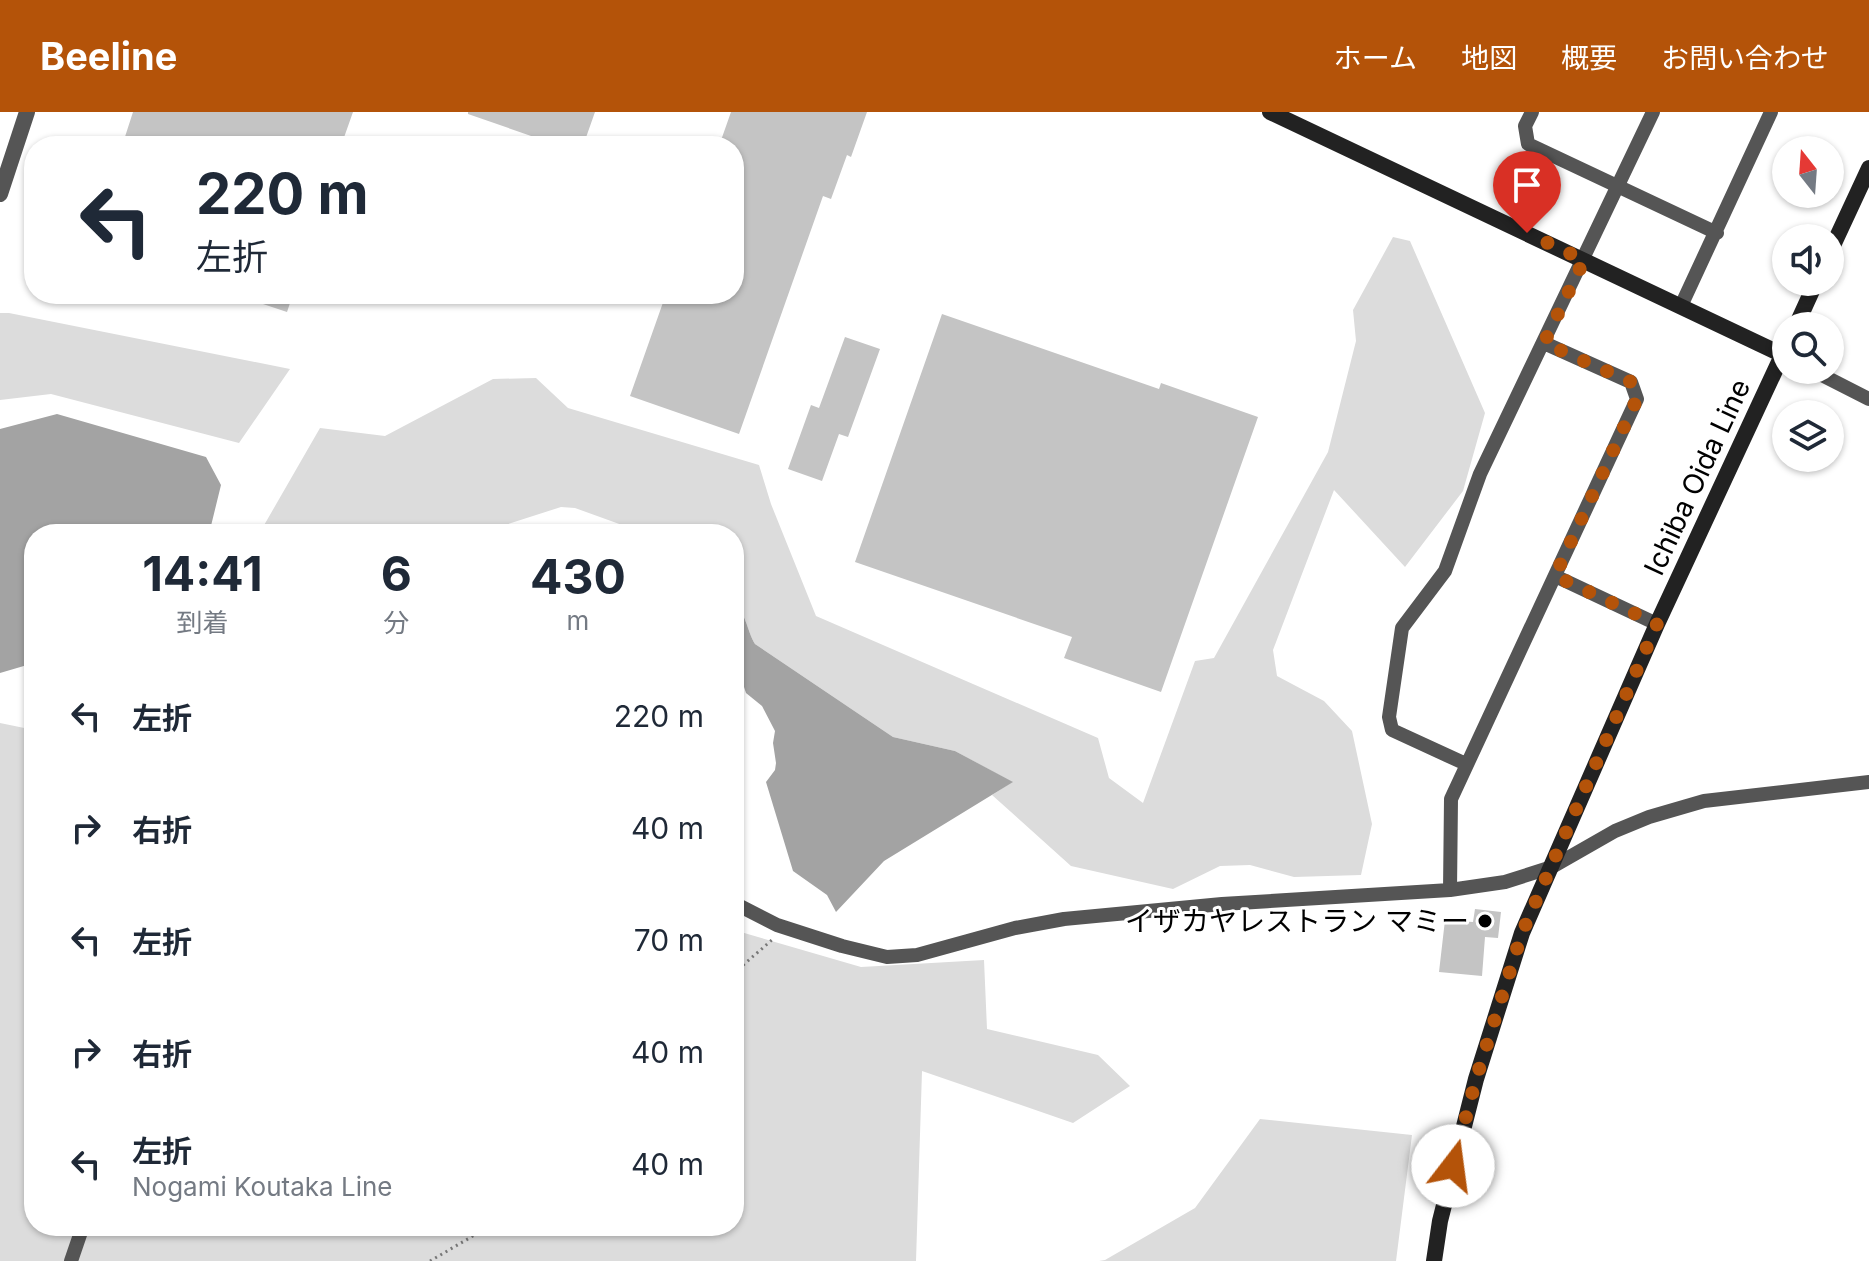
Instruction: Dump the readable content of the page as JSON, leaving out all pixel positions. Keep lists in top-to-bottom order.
{
  "streets": {
    "main road": ["Ichiba Oida Line"]
  },
  "places": ["イザカヤレストラン マミー"],
  "north": "top",
  "page": {
    "header": "Beeline",
    "nav": [
      "ホーム",
      "地図",
      "概要",
      "お問い合わせ"
    ],
    "turn": ["220 m", "左折"],
    "eta": [
      "14:41",
      "到着",
      "6",
      "分",
      "430",
      "m"
    ],
    "list": [
      {
        "name": "左折",
        "value": "220 m"
      },
      {
        "name": "右折",
        "value": "40 m"
      },
      {
        "name": "左折",
        "value": "70 m"
      },
      {
        "name": "右折",
        "value": "40 m"
      },
      {
        "name": "左折",
        "note": "Nogami Koutaka Line",
        "value": "40 m"
      }
    ]
  }
}
